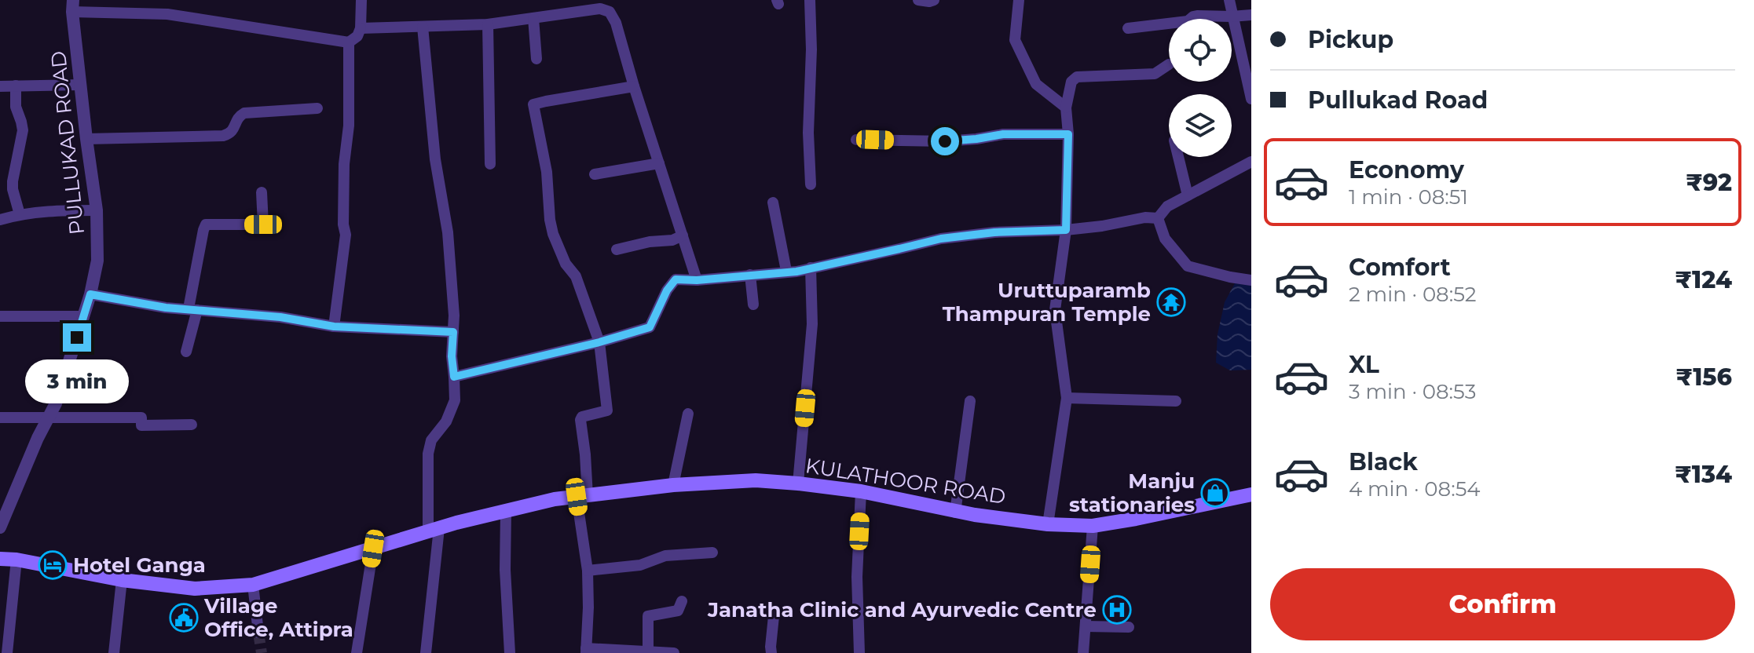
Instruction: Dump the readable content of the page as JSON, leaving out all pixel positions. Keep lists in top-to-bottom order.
{
  "streets": {
    "main road": ["KULATHOOR ROAD"],
    "street": ["PULLUKAD ROAD"]
  },
  "places": {
    "temple": ["Uruttuparamb Thampuran Temple"],
    "shop": ["Manju stationaries"],
    "hotel": ["Hotel Ganga"],
    "hospital": ["Janatha Clinic and Ayurvedic Centre"],
    "public building": ["Village Office, Attipra"]
  },
  "page": {
    "banner": ["Pickup", "Pullukad Road"],
    "list": [
      {
        "name": "Economy",
        "note": "1 min · 08:51",
        "value": "₹92"
      },
      {
        "name": "Comfort",
        "note": "2 min · 08:52",
        "value": "₹124"
      },
      {
        "name": "XL",
        "note": "3 min · 08:53",
        "value": "₹156"
      },
      {
        "name": "Black",
        "note": "4 min · 08:54",
        "value": "₹134"
      }
    ],
    "bubble": "3 min",
    "buttons": "Confirm"
  }
}
